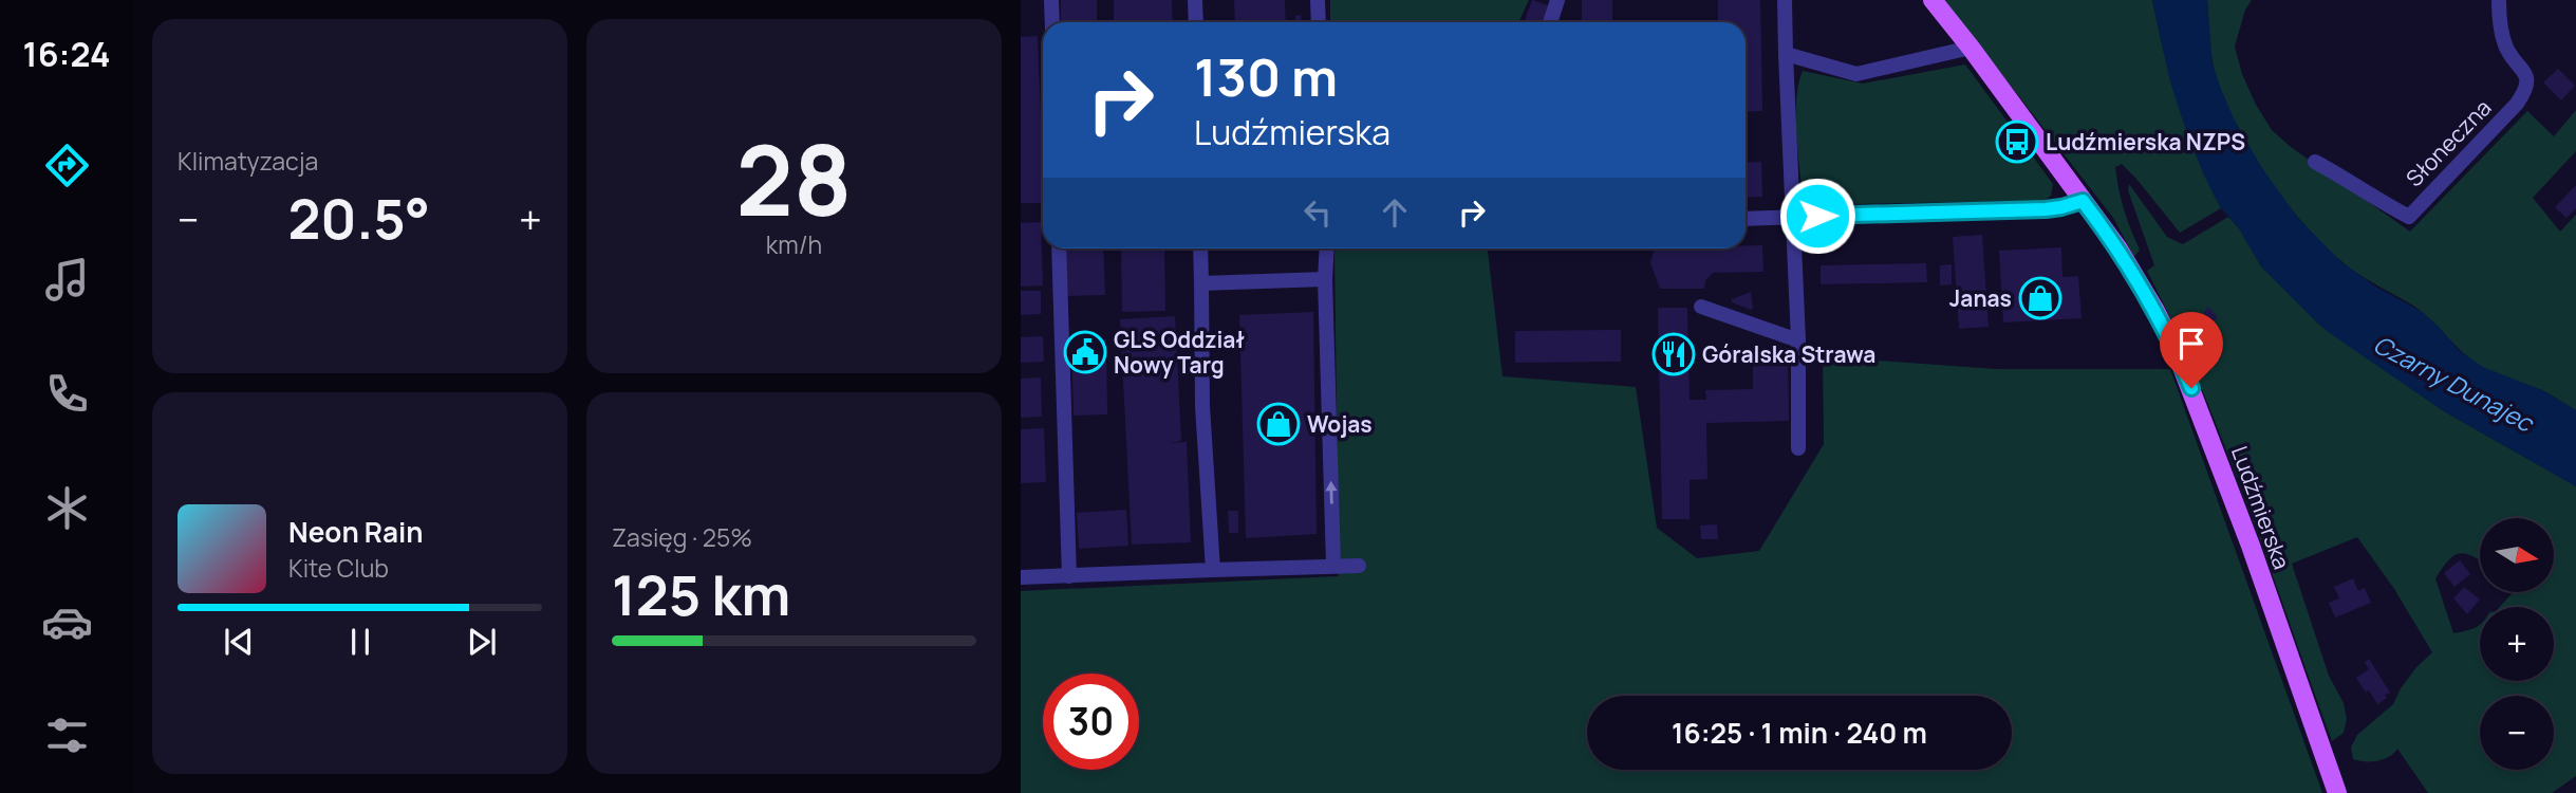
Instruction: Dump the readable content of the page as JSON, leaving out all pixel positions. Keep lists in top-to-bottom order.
{
  "streets": {
    "main road": ["Ludźmierska"],
    "street": ["Słoneczna"]
  },
  "water": ["Czarny Dunajec"],
  "places": {
    "bus stop": ["Ludźmierska NZPS"],
    "shop": ["Janas", "Wojas"],
    "public building": ["GLS Oddział Nowy Targ"],
    "restaurant": ["Góralska Strawa"]
  },
  "north": "right",
  "page": {
    "tabs": "16:24",
    "tile": [
      "Klimatyzacja",
      ["28", "km/h"],
      ["Zasięg · 25%", "125 km"]
    ],
    "turn": ["130 m", "Ludźmierska"],
    "heat": ["−", "20.5°", "+"],
    "song": ["Neon Rain", "Kite Club"],
    "map_buttons": ["+", "−"],
    "limit": "30",
    "trip": "16:25 · 1 min · 240 m"
  }
}
